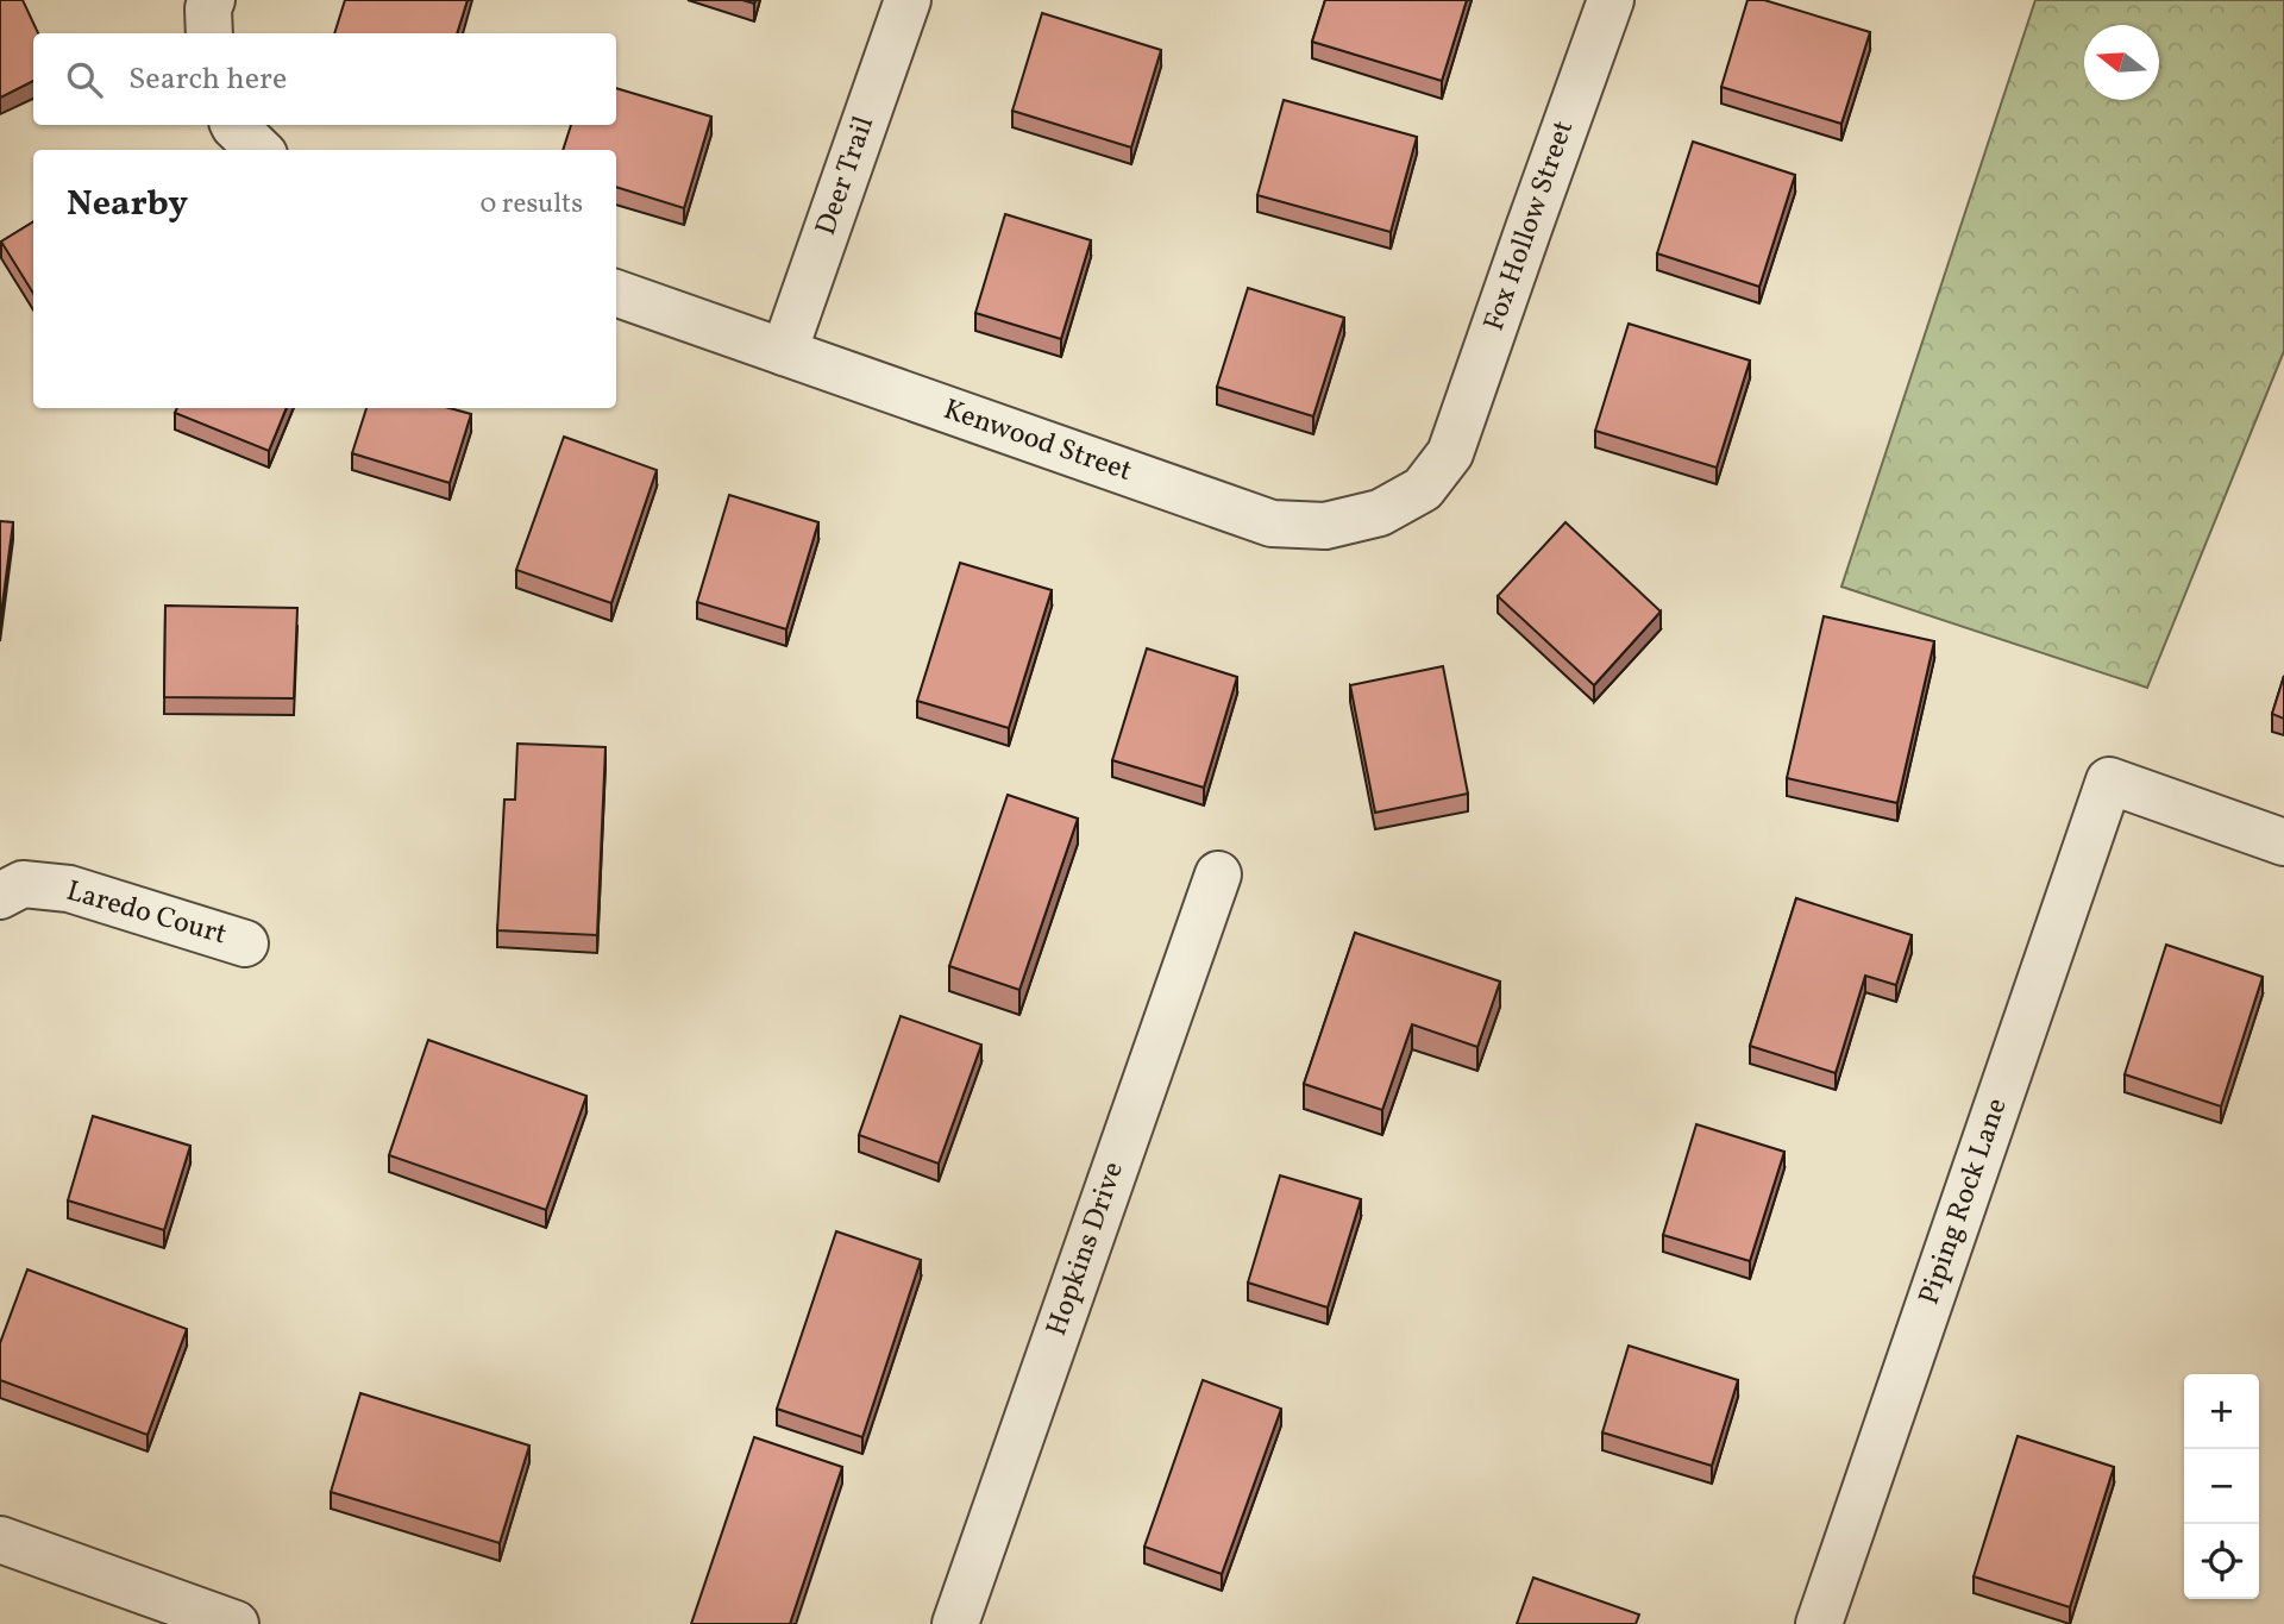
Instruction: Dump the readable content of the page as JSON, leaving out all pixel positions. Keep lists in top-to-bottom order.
{
  "streets": {
    "street": [
      "Deer Trail",
      "Fox Hollow Street",
      "Kenwood Street",
      "Laredo Court",
      "Piping Rock Lane",
      "Hopkins Drive"
    ]
  },
  "crossings": [
    ["Deer Trail", "Kenwood Street"],
    ["Fox Hollow Street", "Kenwood Street"]
  ],
  "north": "left",
  "page": {
    "search": "Search here",
    "heading": ["Nearby", "0 results"],
    "map_buttons": ["+", "−"]
  }
}
